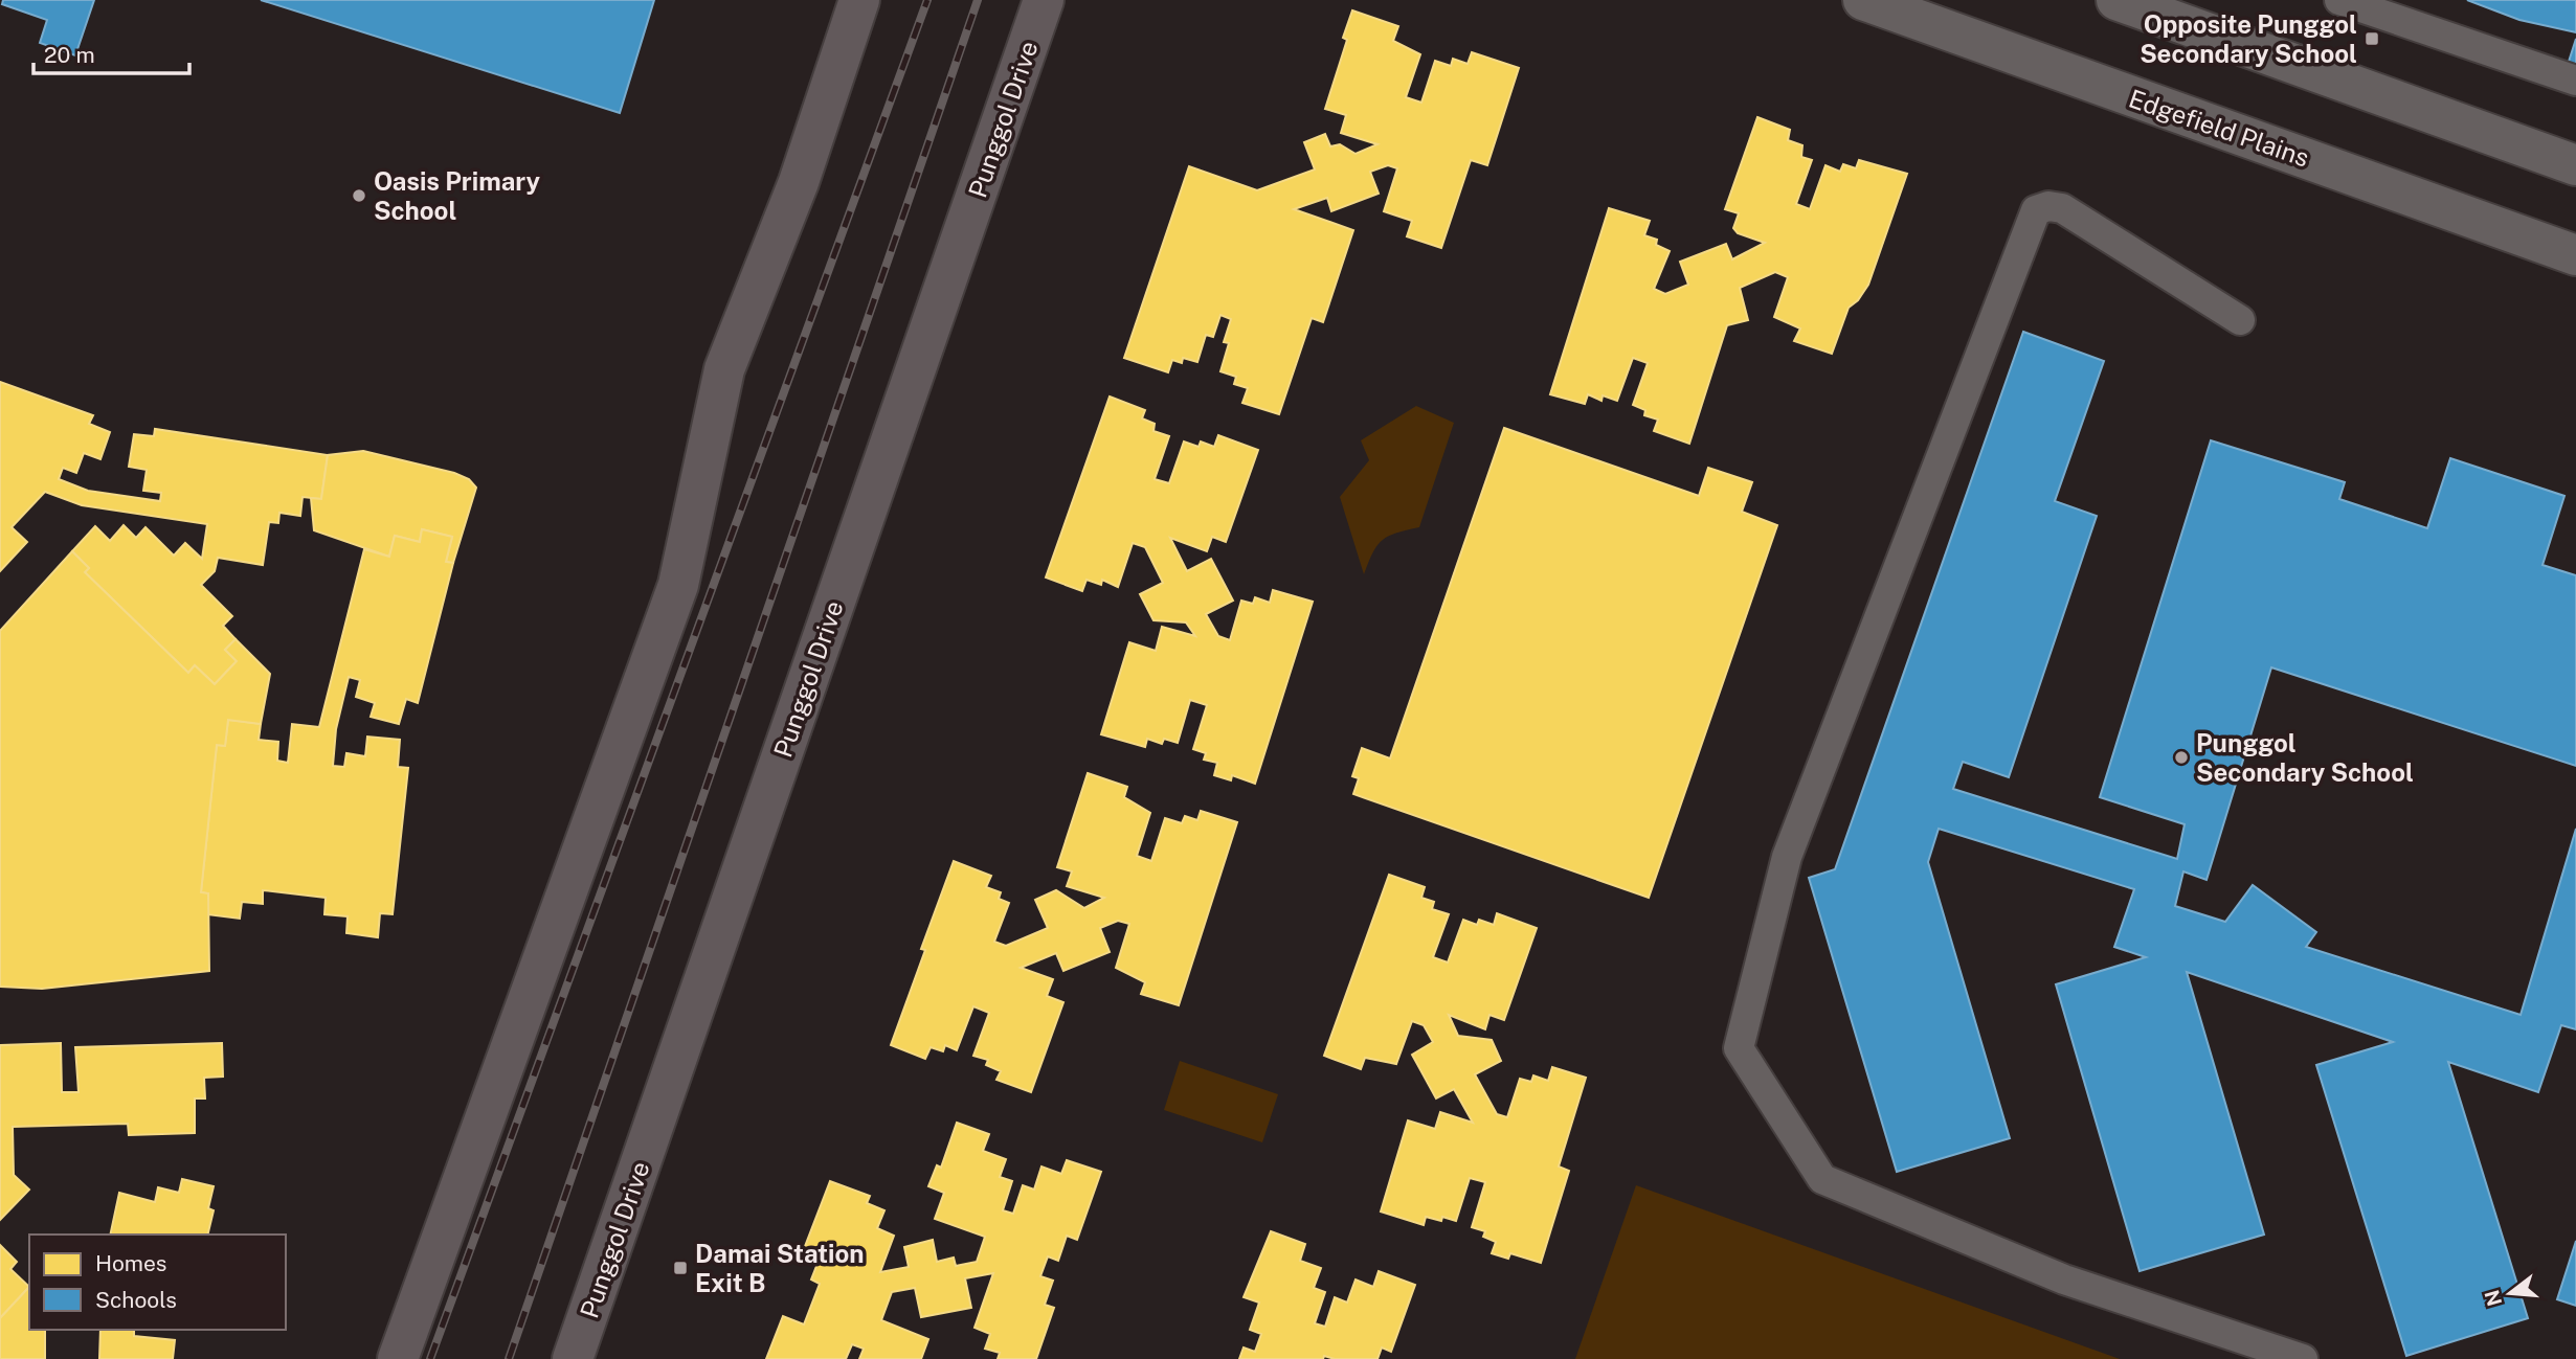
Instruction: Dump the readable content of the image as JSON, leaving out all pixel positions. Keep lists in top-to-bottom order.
{
  "streets": {
    "street": ["Punggol Drive", "Edgefield Plains"]
  },
  "places": {
    "transit": ["Opposite Punggol Secondary School", "Damai Station Exit B"],
    "other": ["Oasis Primary School", "Punggol Secondary School"]
  },
  "legend": ["Homes", "Schools"],
  "scale_bar": "20 m",
  "north": "left"
}
